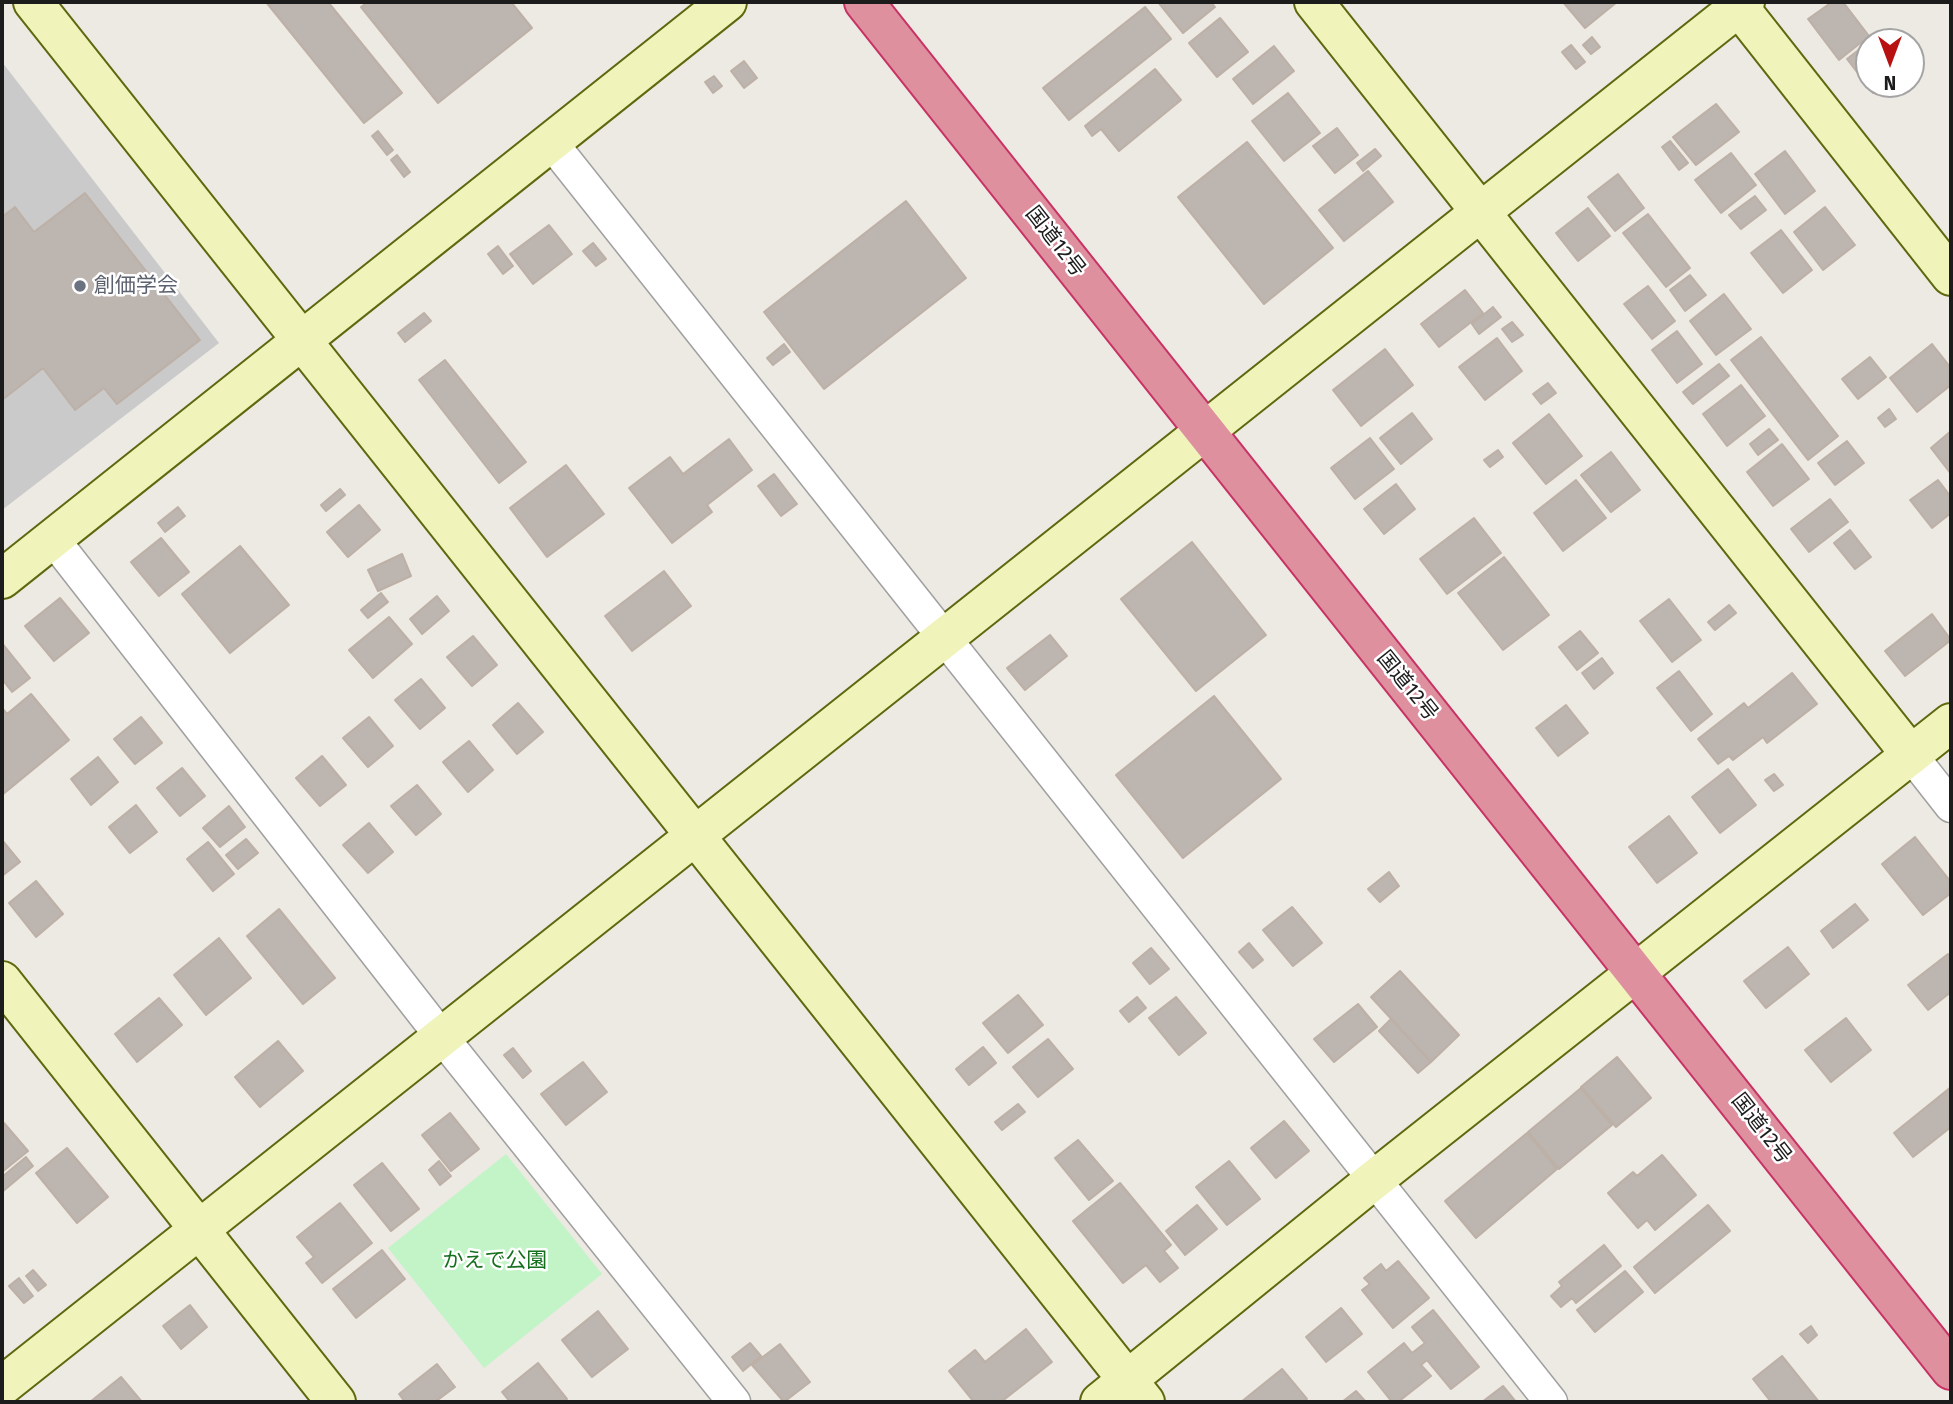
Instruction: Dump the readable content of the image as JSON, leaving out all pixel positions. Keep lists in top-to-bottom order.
{
  "streets": {
    "highway": ["国道12号"]
  },
  "parks": ["かえで公園"],
  "places": ["創価学会"],
  "north": "bottom"
}
